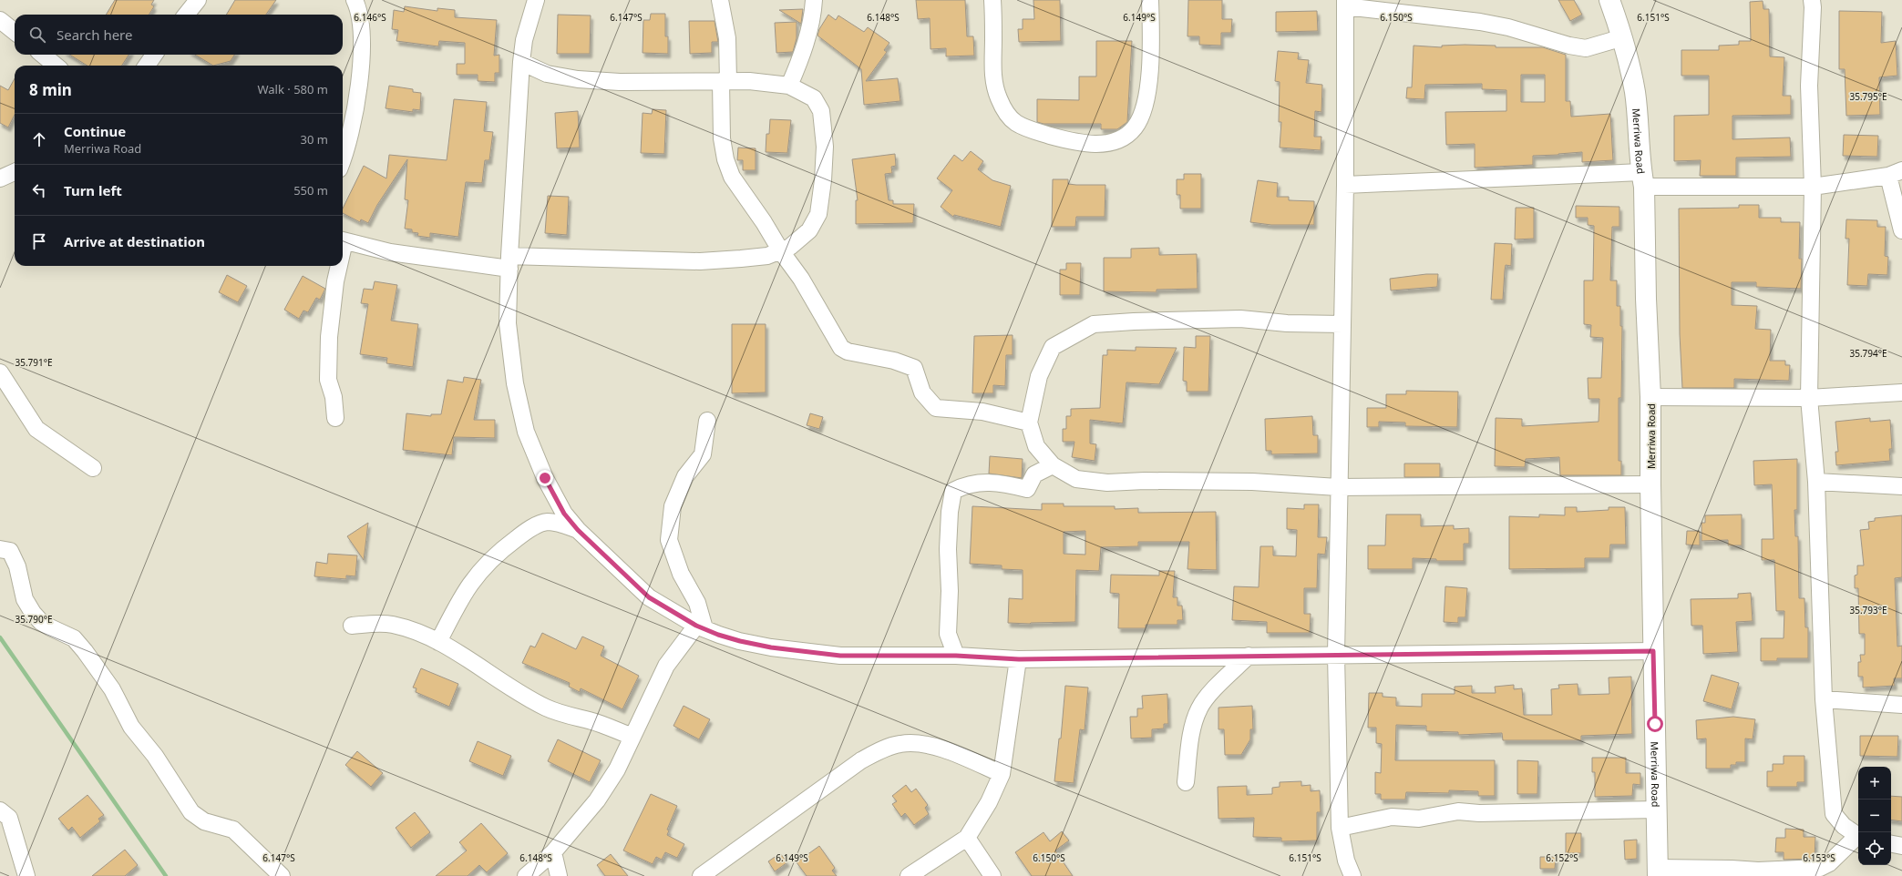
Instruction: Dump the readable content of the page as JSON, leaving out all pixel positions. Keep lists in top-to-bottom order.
{
  "streets": {
    "street": ["Merriwa Road"]
  },
  "page": {
    "search": "Search here",
    "heading": ["8 min", "Walk · 580 m"],
    "list": [
      ["Continue", "Merriwa Road", "30 m"],
      ["Turn left", "550 m"],
      "Arrive at destination"
    ],
    "map_buttons": ["+", "−"]
  },
  "coordinates": [
    "6.146°S",
    "6.147°S",
    "6.148°S",
    "6.149°S",
    "6.150°S",
    "6.151°S",
    "35.795°E",
    "35.794°E",
    "35.791°E",
    "35.793°E",
    "35.790°E",
    "6.152°S",
    "6.153°S"
  ]
}
